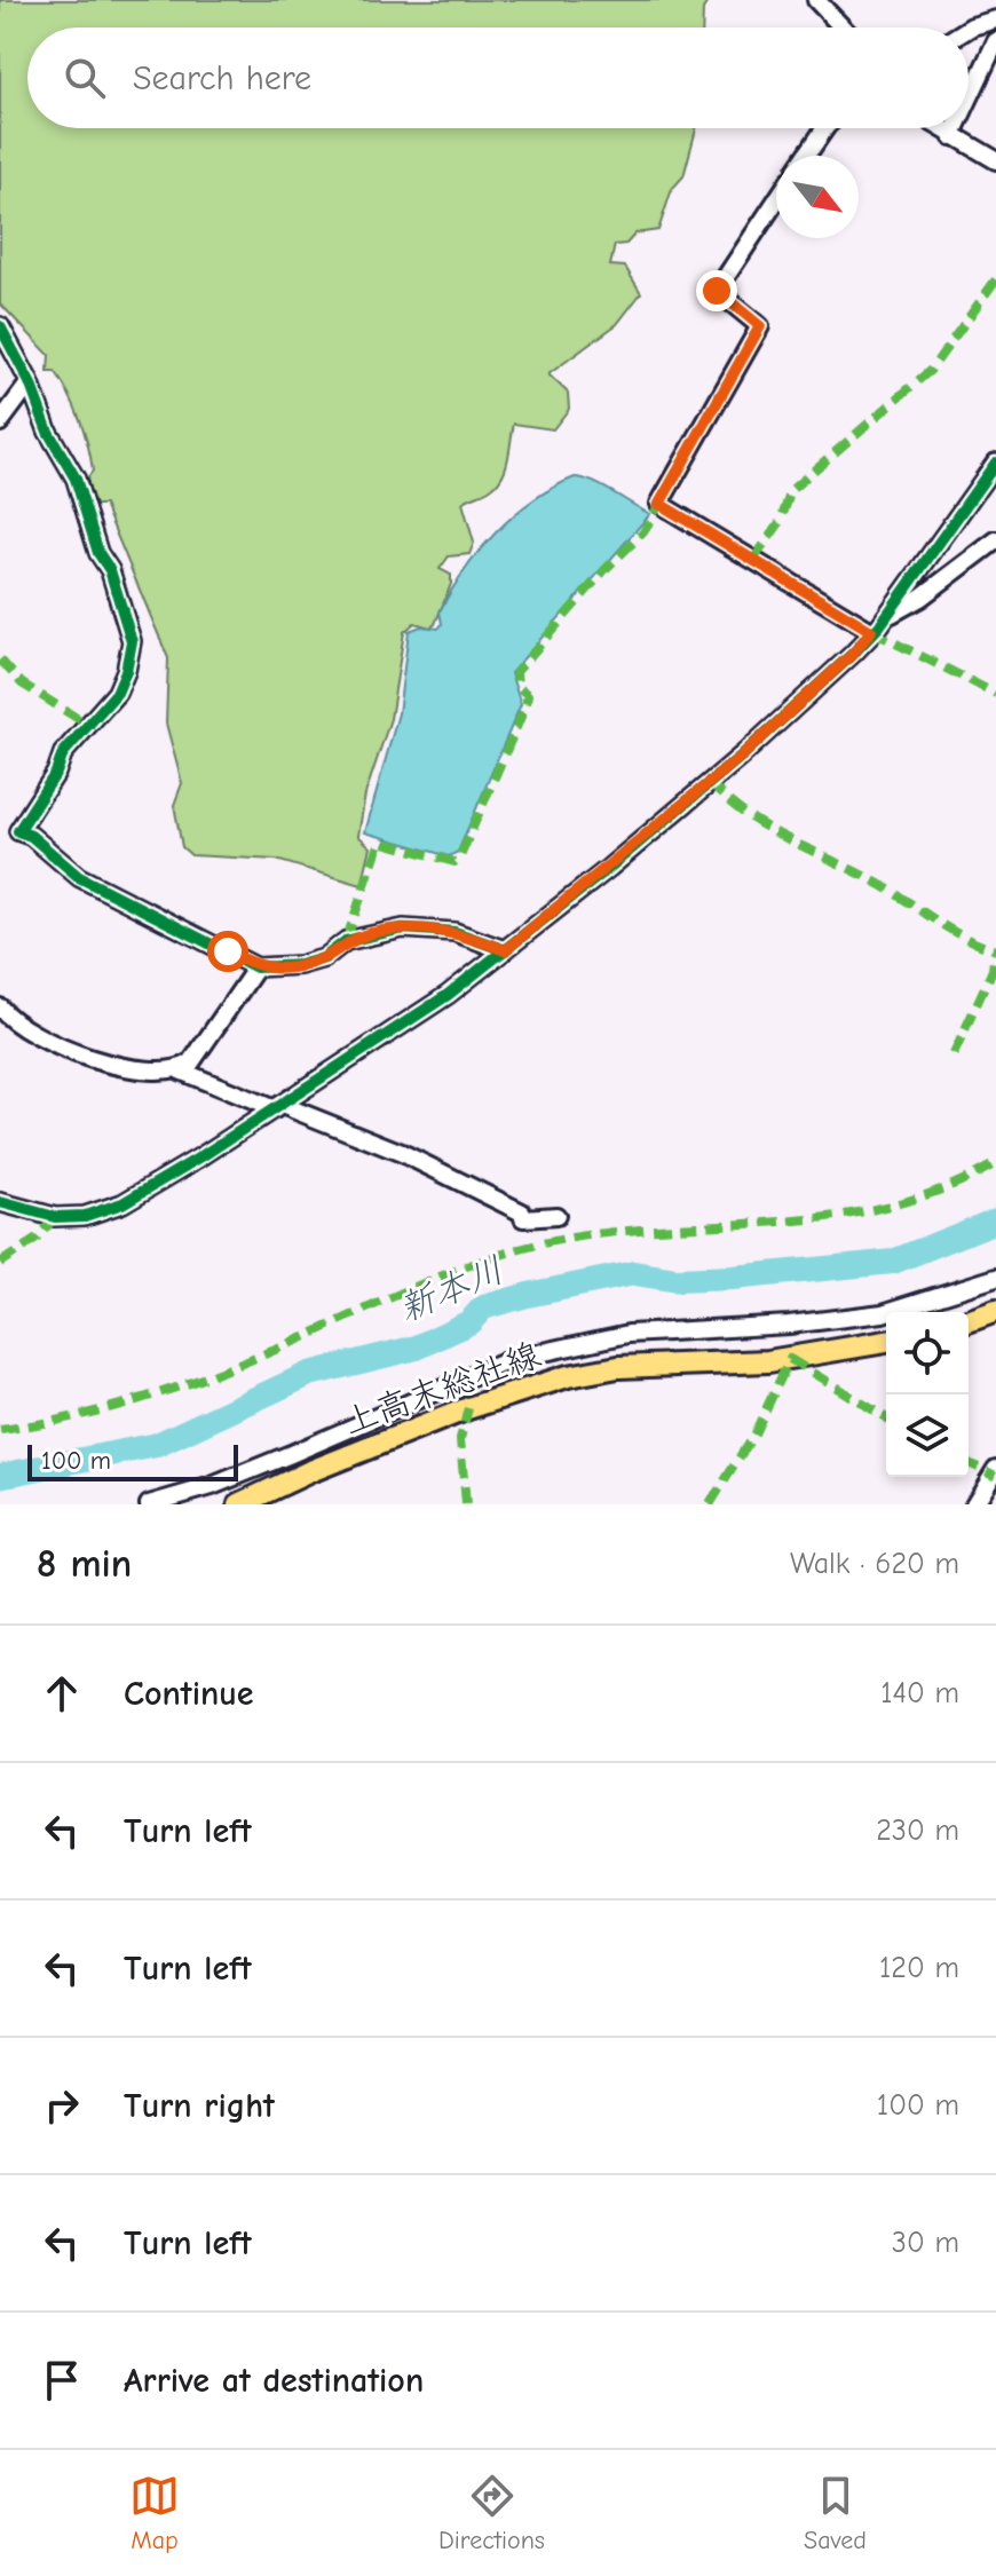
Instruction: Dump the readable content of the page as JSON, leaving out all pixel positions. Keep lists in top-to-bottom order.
{
  "streets": {
    "main road": ["上高末総社線"]
  },
  "water": ["新本川"],
  "scale_bar": "100 m",
  "north": "bottom right",
  "page": {
    "search": "Search here",
    "scale": "100 m",
    "heading": ["8 min", "Walk · 620 m"],
    "list": [
      ["Continue", "140 m"],
      ["Turn left", "230 m"],
      ["Turn left", "120 m"],
      ["Turn right", "100 m"],
      ["Turn left", "30 m"],
      "Arrive at destination"
    ],
    "nav": ["Map", "Directions", "Saved"]
  }
}
